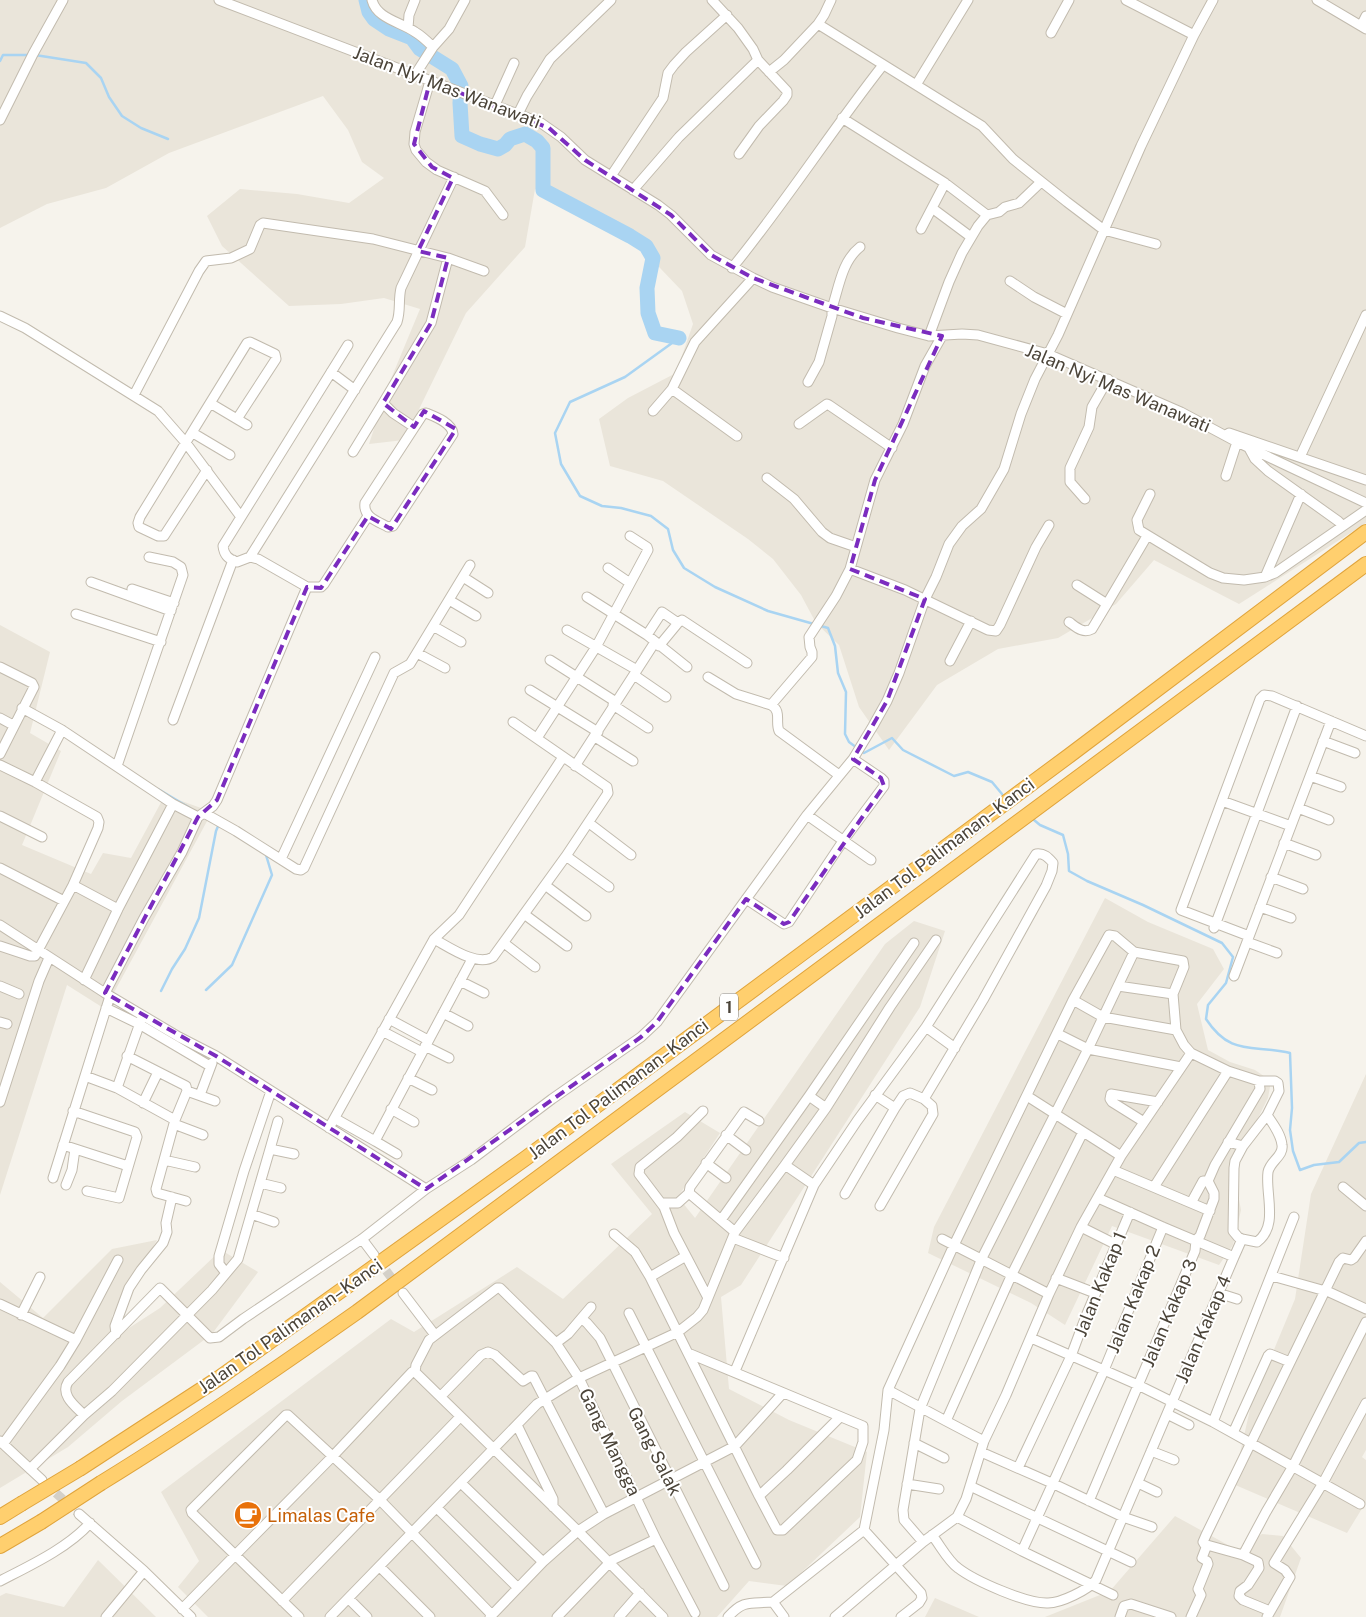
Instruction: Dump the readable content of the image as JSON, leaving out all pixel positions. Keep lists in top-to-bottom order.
{
  "streets": {
    "highway": ["Jalan Tol Palimanan–Kanci", "1"],
    "street": [
      "Jalan Nyi Mas Wanawati",
      "Jalan Kakap 1",
      "Jalan Kakap 2",
      "Jalan Kakap 3",
      "Jalan Kakap 4",
      "Gang Mangga",
      "Gang Salak"
    ]
  },
  "places": {
    "cafe": ["Limalas Cafe"]
  }
}
